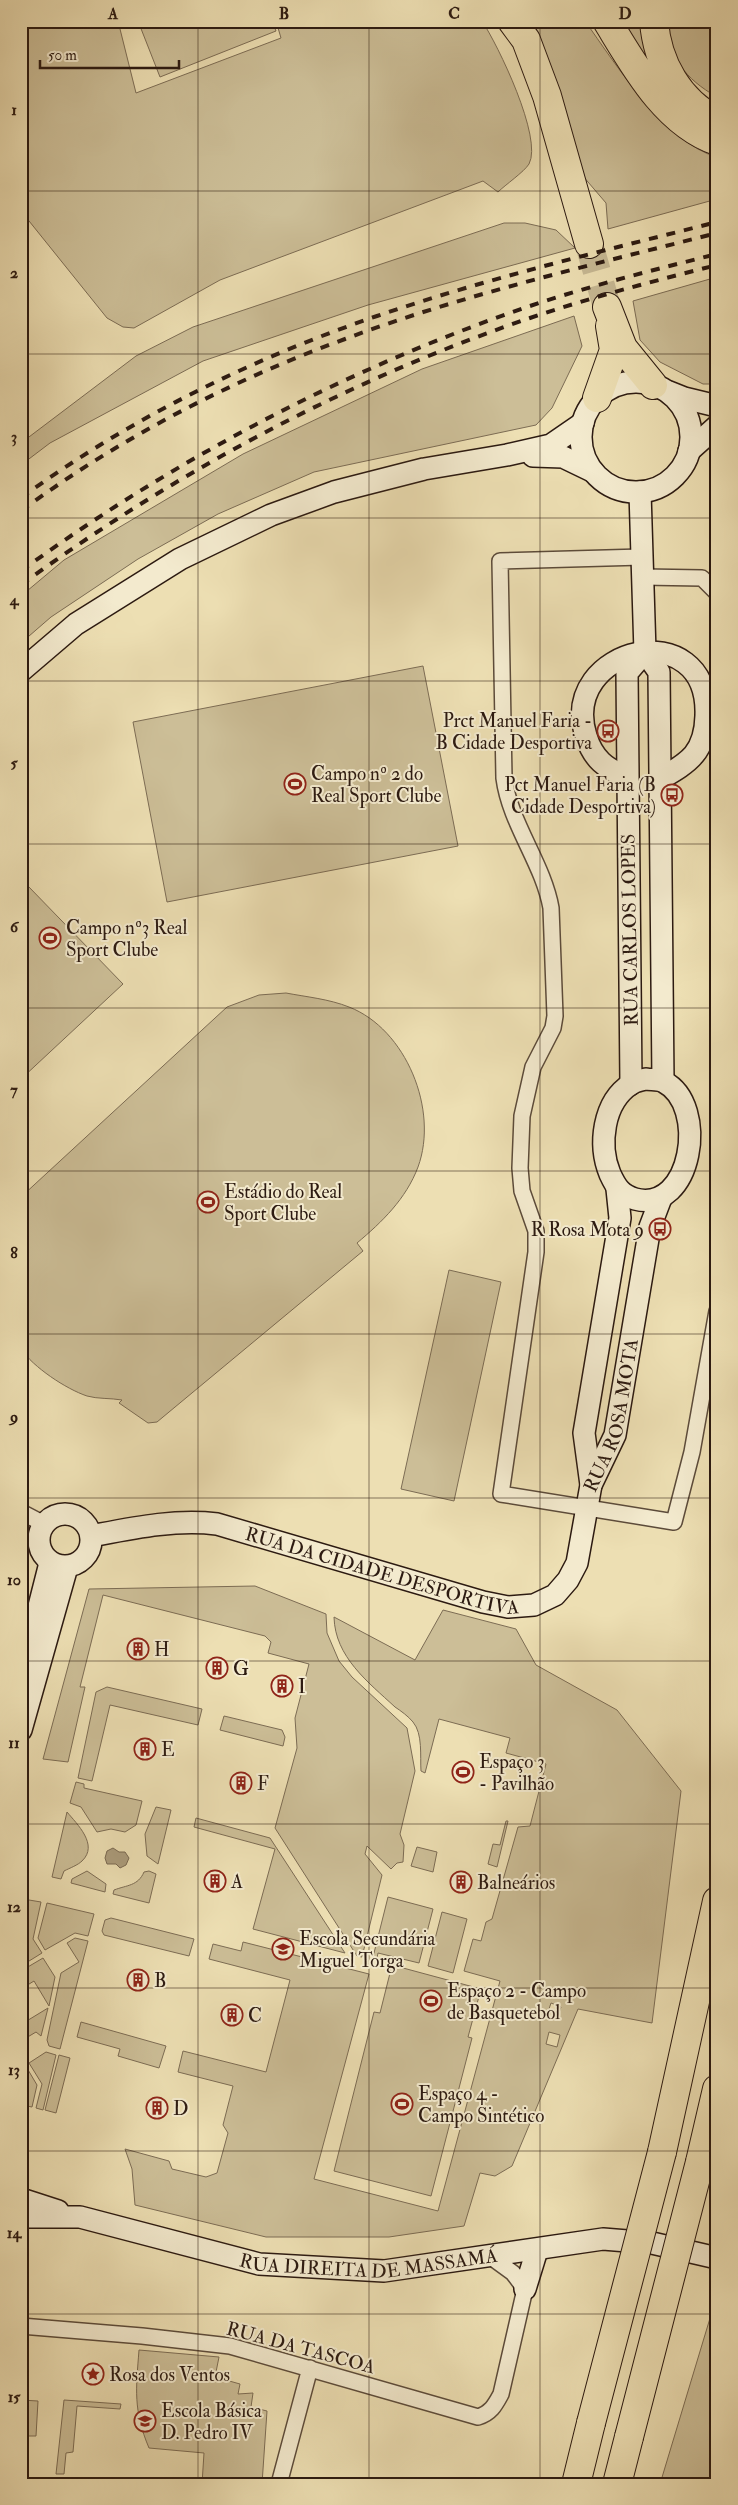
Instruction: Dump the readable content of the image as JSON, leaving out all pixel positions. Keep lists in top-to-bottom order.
{
  "streets": {
    "street": [
      "RUA CARLOS LOPES",
      "RUA ROSA MOTA",
      "RUA DA CIDADE DESPORTIVA",
      "RUA DIREITA DE MASSAMÁ",
      "RUA DA TASCOA"
    ]
  },
  "crossings": [
    ["RUA CARLOS LOPES", "RUA ROSA MOTA"],
    ["RUA ROSA MOTA", "RUA DA CIDADE DESPORTIVA"]
  ],
  "places": {
    "bus stop": ["Prct Manuel Faria - B Cidade Desportiva", "Pct Manuel Faria (B Cidade Desportiva)", "R Rosa Mota 9"],
    "sports": [
      "Campo nº 2 do Real Sport Clube",
      "Campo nº3 Real Sport Clube",
      "Estádio do Real Sport Clube",
      "Espaço 3 - Pavilhão",
      "Espaço 2 - Campo de Basquetebol",
      "Espaço 4 - Campo Sintético"
    ],
    "building": [
      "H",
      "G",
      "I",
      "E",
      "F",
      "A",
      "Balneários",
      "B",
      "C",
      "D"
    ],
    "school or university": ["Escola Secundária Miguel Torga", "Escola Básica D. Pedro IV"],
    "place": ["Rosa dos Ventos"]
  },
  "scale_bar": "50 m",
  "grid": {
    "columns": [
      "A",
      "B",
      "C",
      "D"
    ],
    "rows": [
      "1",
      "2",
      "3",
      "4",
      "5",
      "6",
      "7",
      "8",
      "9",
      "10",
      "11",
      "12",
      "13",
      "14",
      "15"
    ]
  }
}
